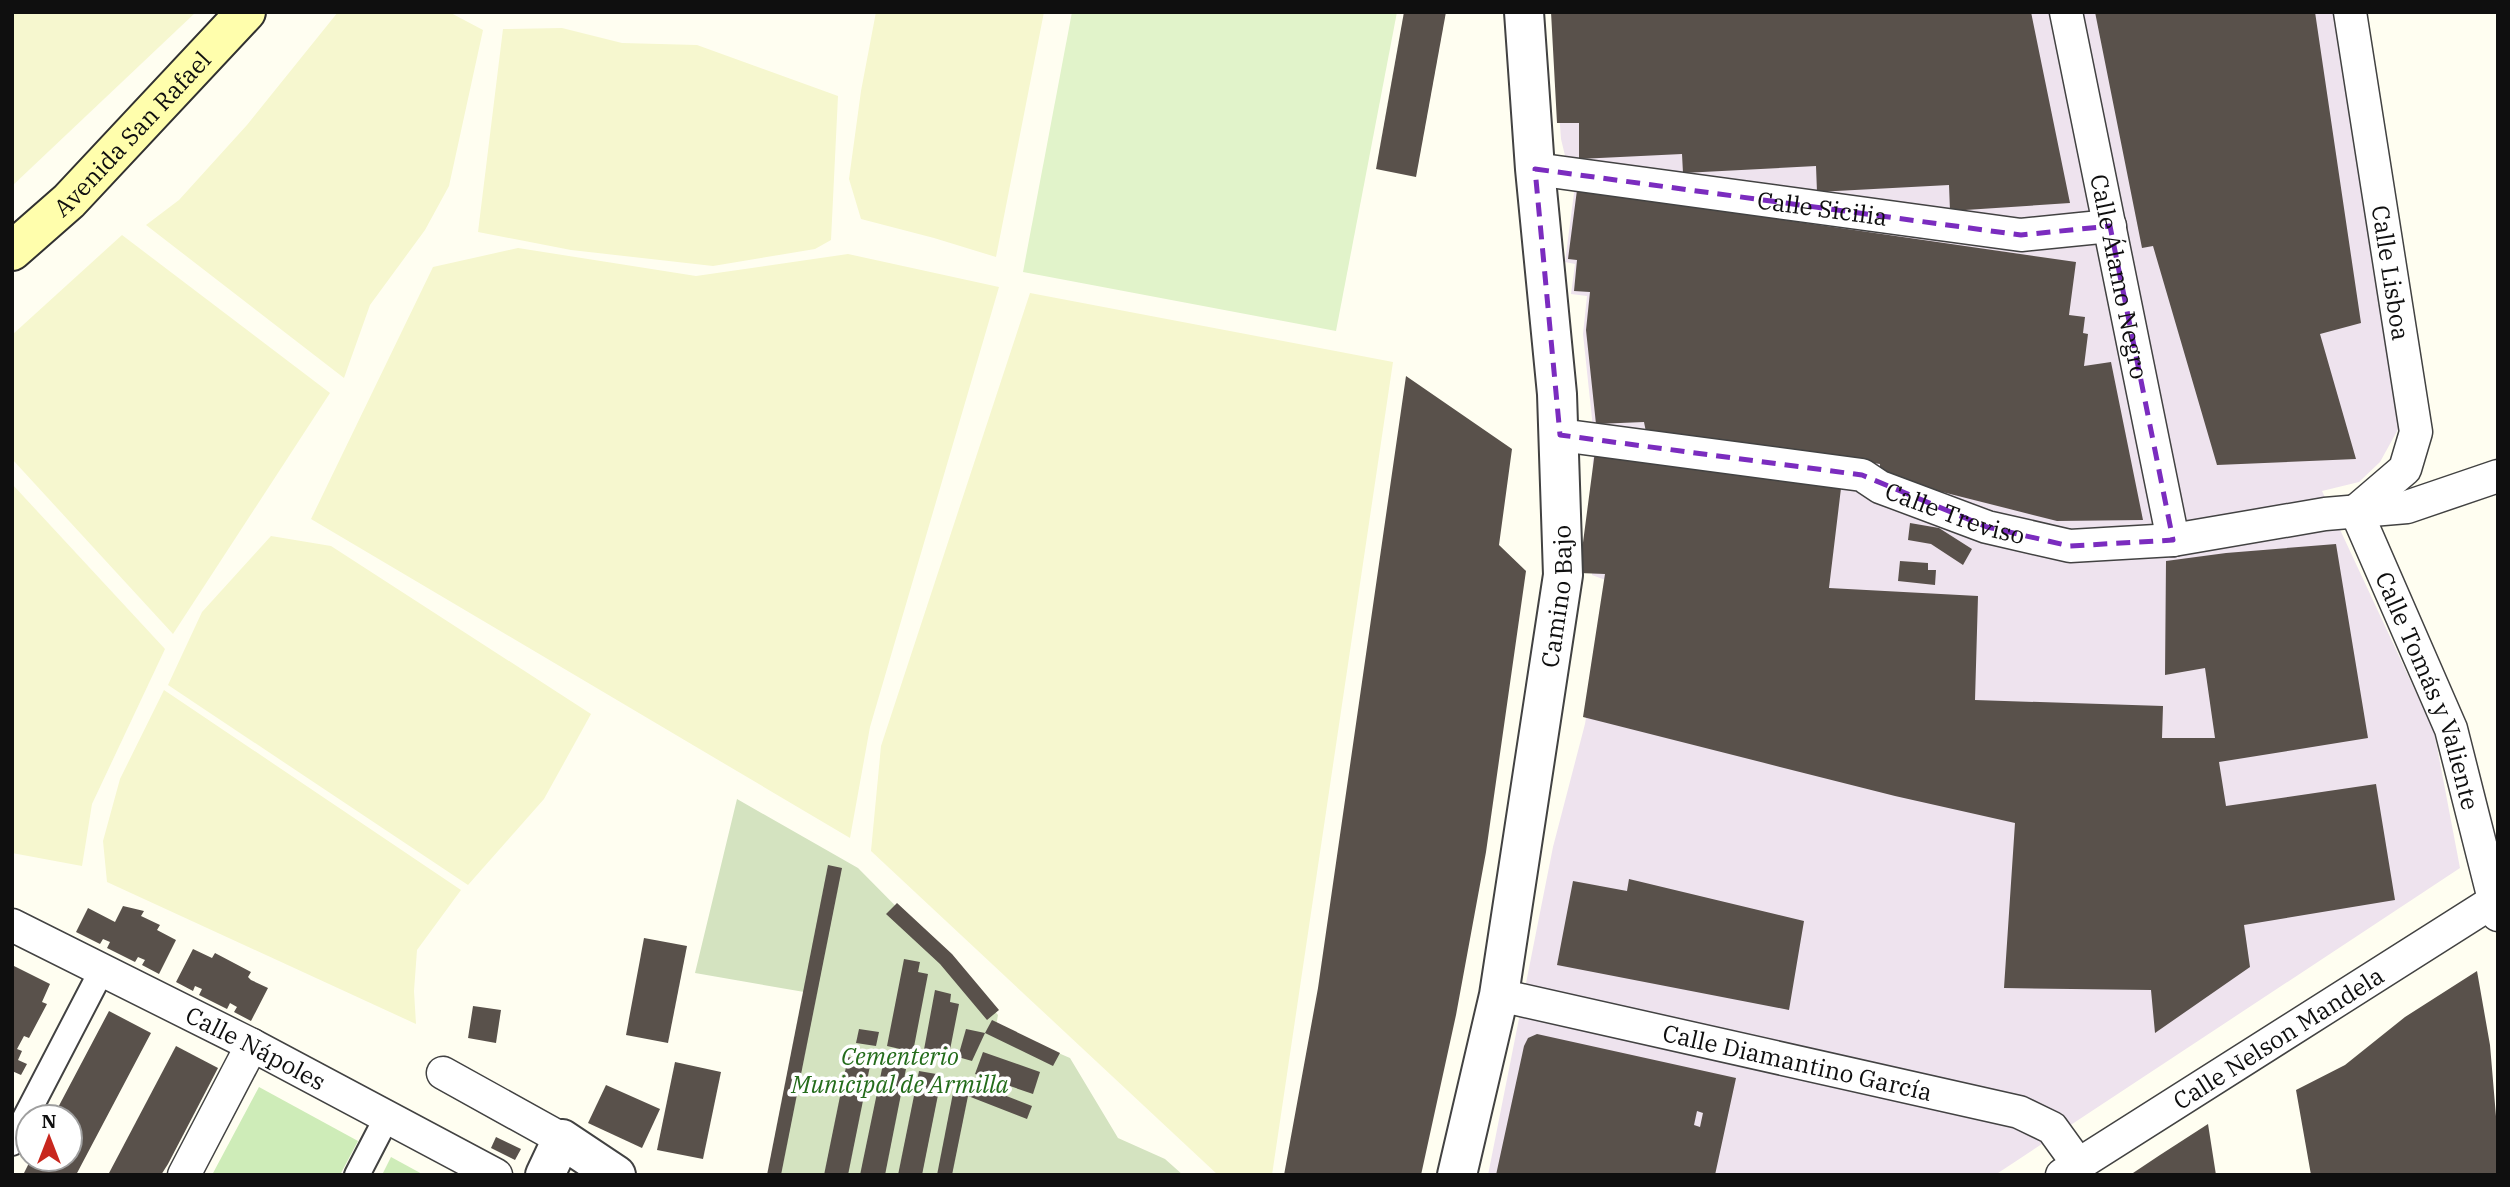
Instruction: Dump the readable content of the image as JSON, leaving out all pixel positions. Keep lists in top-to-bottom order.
{
  "streets": {
    "main road": ["Avenida San Rafael"],
    "street": [
      "Calle Sicilia",
      "Calle Lisboa",
      "Calle Álamo Negro",
      "Calle Treviso",
      "Camino Bajo",
      "Calle Tomás y Valiente",
      "Calle Nelson Mandela",
      "Calle Nápoles",
      "Calle Diamantino García"
    ]
  },
  "crossings": [
    ["Calle Sicilia", "Calle Álamo Negro"],
    ["Calle Sicilia", "Camino Bajo"],
    ["Calle Lisboa", "Calle Treviso"],
    ["Calle Lisboa", "Calle Tomás y Valiente"],
    ["Calle Álamo Negro", "Calle Treviso"],
    ["Calle Treviso", "Camino Bajo"],
    ["Calle Treviso", "Calle Tomás y Valiente"],
    ["Camino Bajo", "Calle Diamantino García"],
    ["Calle Tomás y Valiente", "Calle Nelson Mandela"],
    ["Calle Nelson Mandela", "Calle Diamantino García"]
  ],
  "parks": ["Cementerio Municipal de Armilla"],
  "north": "top"
}
